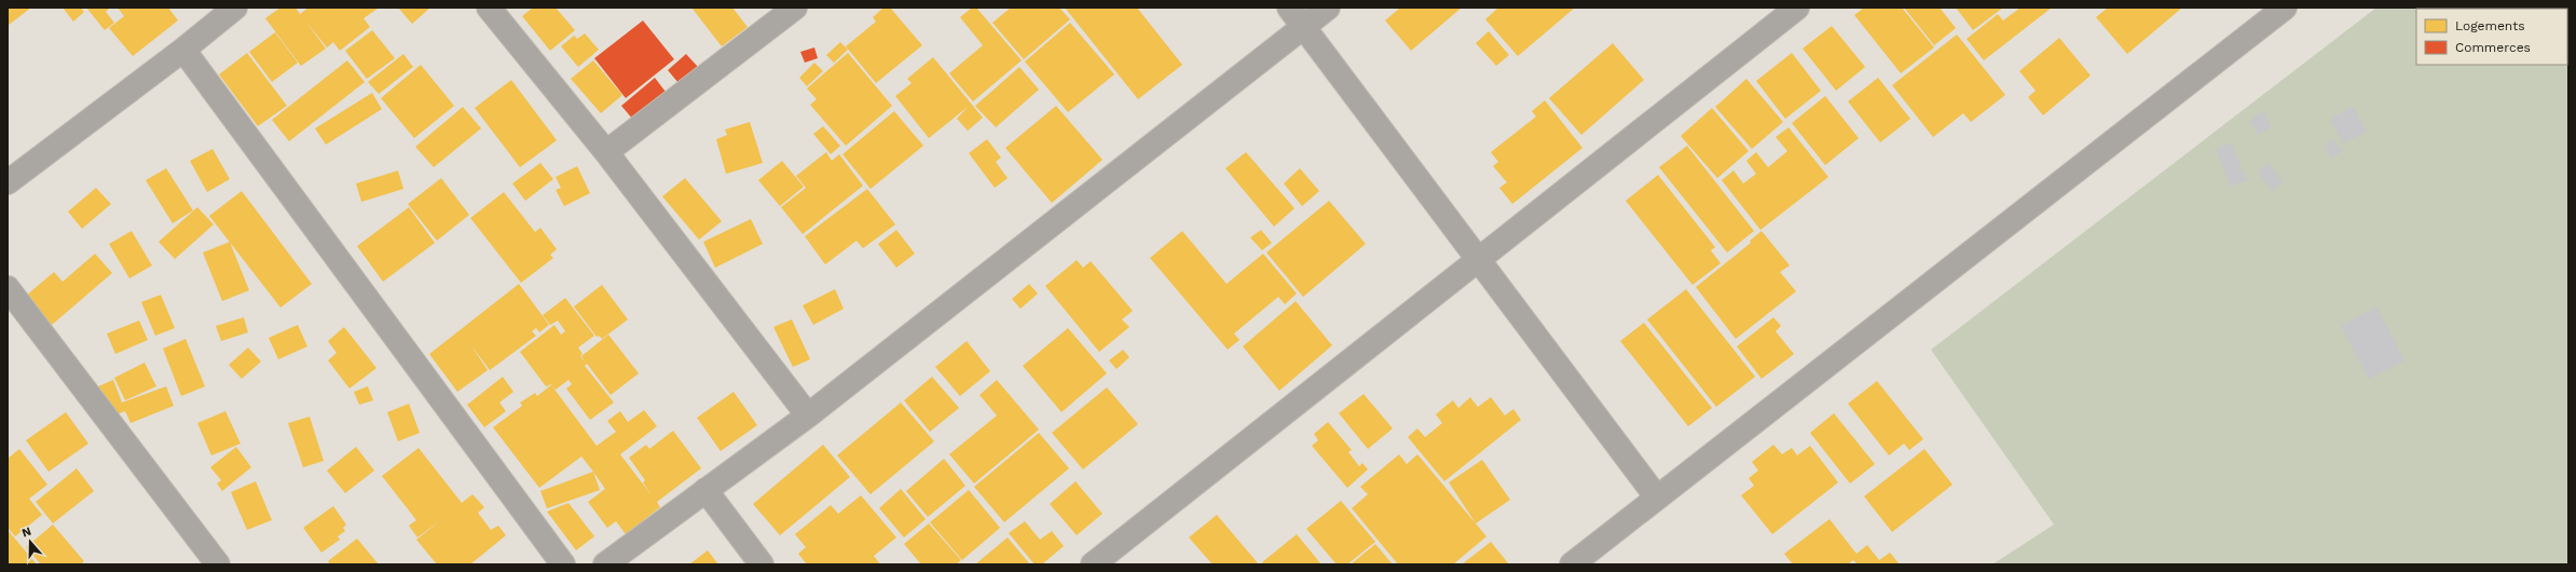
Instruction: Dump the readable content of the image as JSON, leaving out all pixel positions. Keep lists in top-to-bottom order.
{
  "legend": ["Logements", "Commerces"],
  "north": "top"
}
